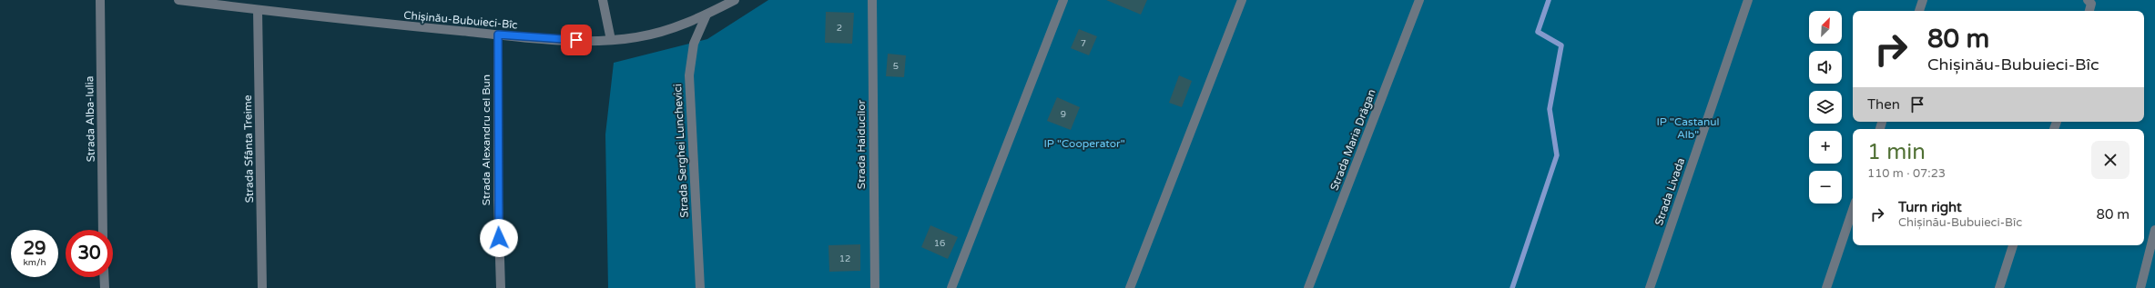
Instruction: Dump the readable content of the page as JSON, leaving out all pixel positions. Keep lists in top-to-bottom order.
{
  "streets": {
    "street": [
      "Chișinău-Bubuieci-Bîc",
      "Strada Alba-Iulia",
      "Strada Alexandru cel Bun",
      "Strada Maria Drăgan",
      "Strada Haiducilor",
      "Strada Sfânta Treime",
      "Strada Serghei Lunchevici",
      "Strada Livada"
    ]
  },
  "crossings": [
    ["Chișinău-Bubuieci-Bîc", "Strada Alexandru cel Bun"],
    ["Chișinău-Bubuieci-Bîc", "Strada Sfânta Treime"],
    ["Chișinău-Bubuieci-Bîc", "Strada Serghei Lunchevici"]
  ],
  "parks": ["IP \"Castanul Alb\"", "IP \"Cooperator\""],
  "house_numbers": [
    "2",
    "7",
    "5",
    "9",
    "16",
    "12"
  ],
  "north": "top right",
  "page": {
    "map_buttons": ["+", "−"],
    "turn": ["80 m", "Chișinău-Bubuieci-Bîc"],
    "then": "Then",
    "heading": ["1 min", "110 m · 07:23"],
    "list": [
      {
        "name": "Turn right",
        "note": "Chișinău-Bubuieci-Bîc",
        "value": "80 m"
      }
    ],
    "speed": "29 km/h",
    "limit": "30"
  }
}
